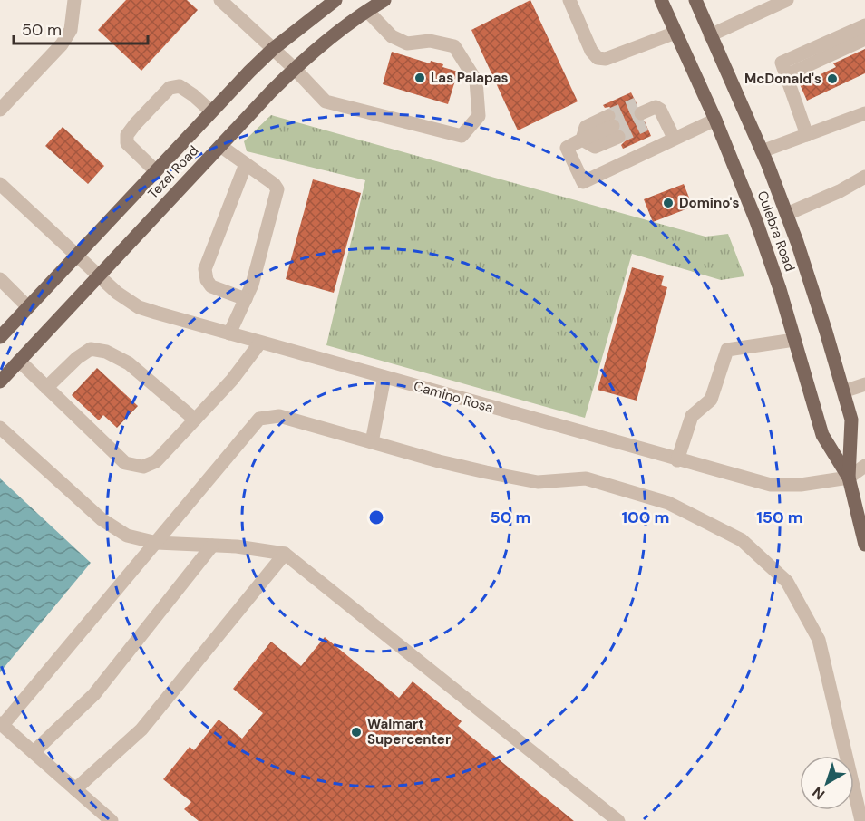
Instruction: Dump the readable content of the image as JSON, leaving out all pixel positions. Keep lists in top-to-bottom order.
{
  "streets": {
    "main road": ["Tezel Road", "Culebra Road"],
    "street": ["Camino Rosa"]
  },
  "crossings": [
    ["Tezel Road", "Camino Rosa"],
    ["Culebra Road", "Camino Rosa"]
  ],
  "places": [
    "Las Palapas",
    "McDonald's",
    "Domino's",
    "Walmart Supercenter"
  ],
  "scale_bar": "50 m",
  "north": "bottom left",
  "rings": ["50 m", "100 m", "150 m"]
}
